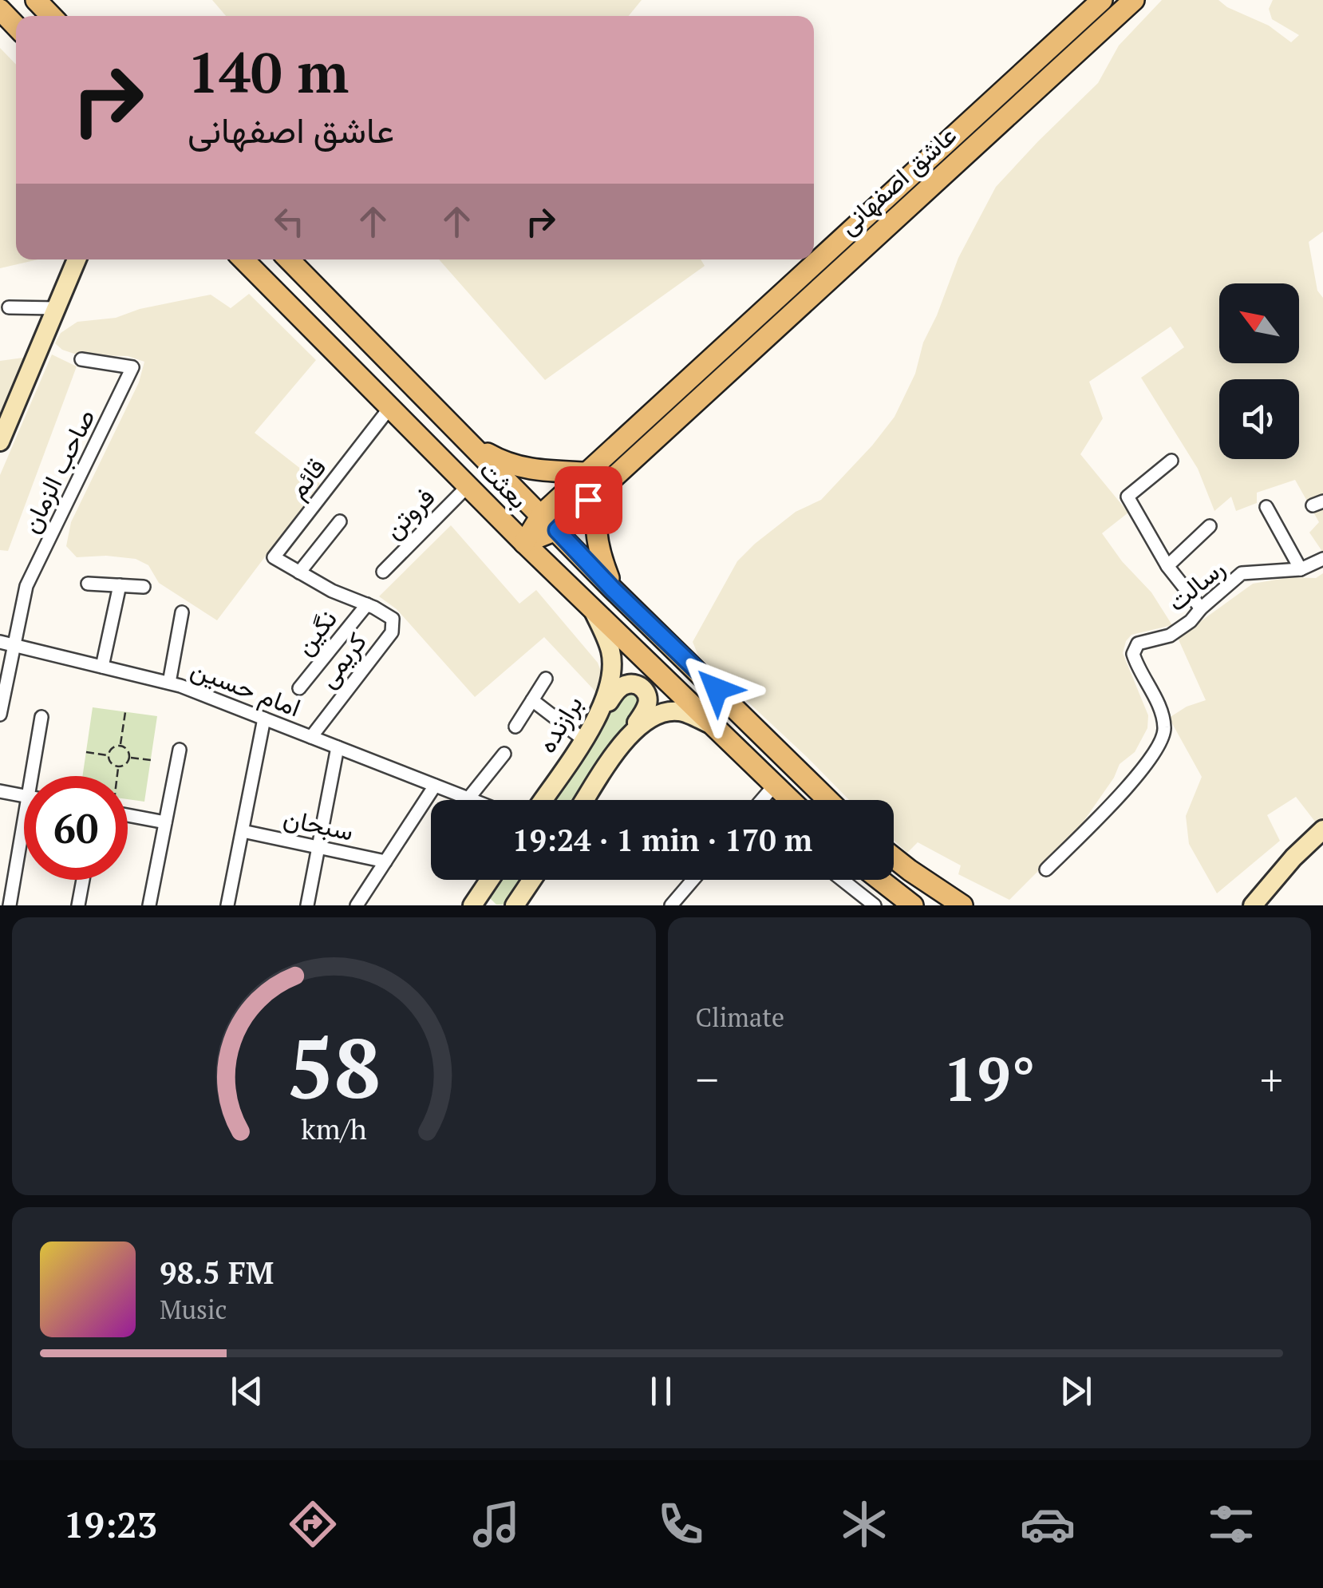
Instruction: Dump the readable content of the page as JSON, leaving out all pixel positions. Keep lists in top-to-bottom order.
{
  "streets": {
    "main road": ["عاشق اصفهانی", "بعثت", "برازنده"],
    "street": [
      "صاحب الزمان",
      "قائم",
      "فروتن",
      "رسالت",
      "نگین",
      "کریمی",
      "امام حسین",
      "سبحان"
    ]
  },
  "crossings": [
    ["عاشق اصفهانی", "بعثت"],
    ["صاحب الزمان", "امام حسین"],
    ["قائم", "بعثت"],
    ["قائم", "کریمی"],
    ["بعثت", "فروتن"],
    ["بعثت", "برازنده"],
    ["نگین", "کریمی"],
    ["کریمی", "امام حسین"]
  ],
  "north": "top left",
  "page": {
    "turn": ["140 m", "عاشق اصفهانی"],
    "limit": "60",
    "trip": "19:24 · 1 min · 170 m",
    "tile": "Climate",
    "heat": ["−", "19°", "+"],
    "song": ["98.5 FM", "Music"],
    "tabs": "19:23",
    "gauge": ["58", "km/h"]
  }
}
